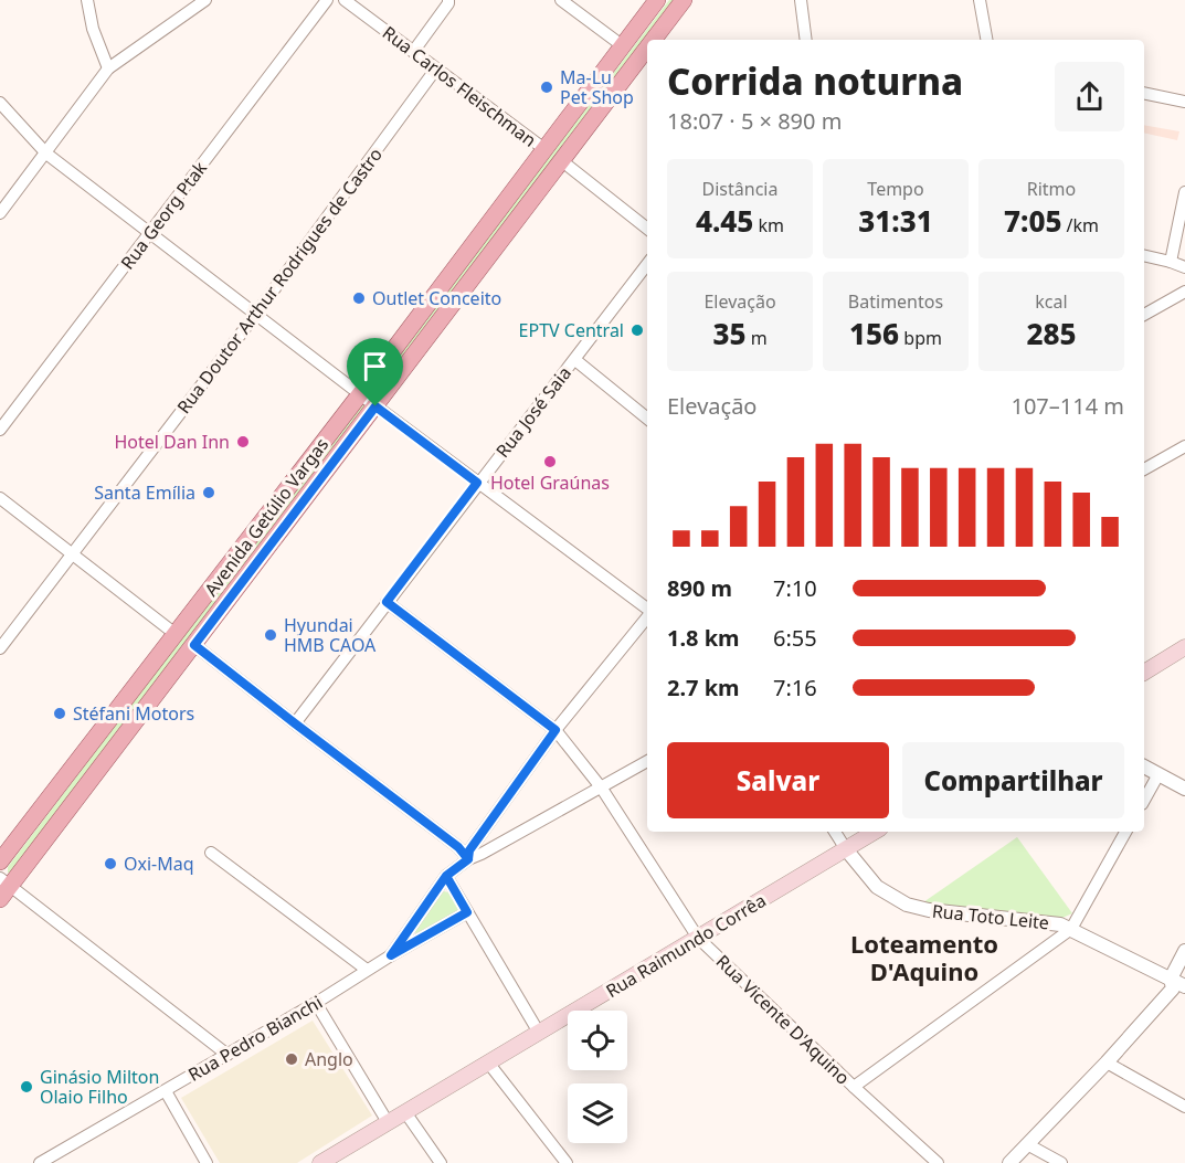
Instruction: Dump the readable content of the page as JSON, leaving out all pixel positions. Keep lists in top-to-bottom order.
{
  "streets": {
    "main road": ["Avenida Getúlio Vargas", "Rua Raimundo Corrêa"],
    "street": [
      "Rua Carlos Fleischman",
      "Rua Georg Ptak",
      "Rua Doutor Arthur Rodrigues de Castro",
      "Rua José Saia",
      "Rua Toto Leite",
      "Rua Vicente D'Aquino",
      "Rua Pedro Bianchi"
    ]
  },
  "crossings": [
    ["Rua Carlos Fleischman", "Rua Doutor Arthur Rodrigues de Castro"],
    ["Rua Carlos Fleischman", "Avenida Getúlio Vargas"],
    ["Rua Toto Leite", "Rua Raimundo Corrêa"],
    ["Rua Raimundo Corrêa", "Rua Vicente D'Aquino"]
  ],
  "districts": ["Loteamento D'Aquino"],
  "places": [
    "Ma-Lu Pet Shop",
    "Outlet Conceito",
    "EPTV Central",
    "Hotel Dan Inn",
    "Hotel Graúnas",
    "Santa Emília",
    "Hyundai HMB CAOA",
    "Stéfani Motors",
    "Oxi-Maq",
    "Anglo",
    "Ginásio Milton Olaio Filho"
  ],
  "page": {
    "heading": ["Corrida noturna", "18:07 · 5 × 890 m"],
    "stats": [
      ["Distância", "4.45 km"],
      ["Tempo", "31:31"],
      ["Ritmo", "7:05 /km"],
      ["Elevação", "35 m"],
      ["Batimentos", "156 bpm"],
      ["kcal", "285"]
    ],
    "chart": ["Elevação", "107–114 m"],
    "list": [
      {
        "name": "890 m",
        "note": "7:10"
      },
      {
        "name": "1.8 km",
        "note": "6:55"
      },
      {
        "name": "2.7 km",
        "note": "7:16"
      }
    ],
    "buttons": ["Salvar", "Compartilhar"]
  }
}
